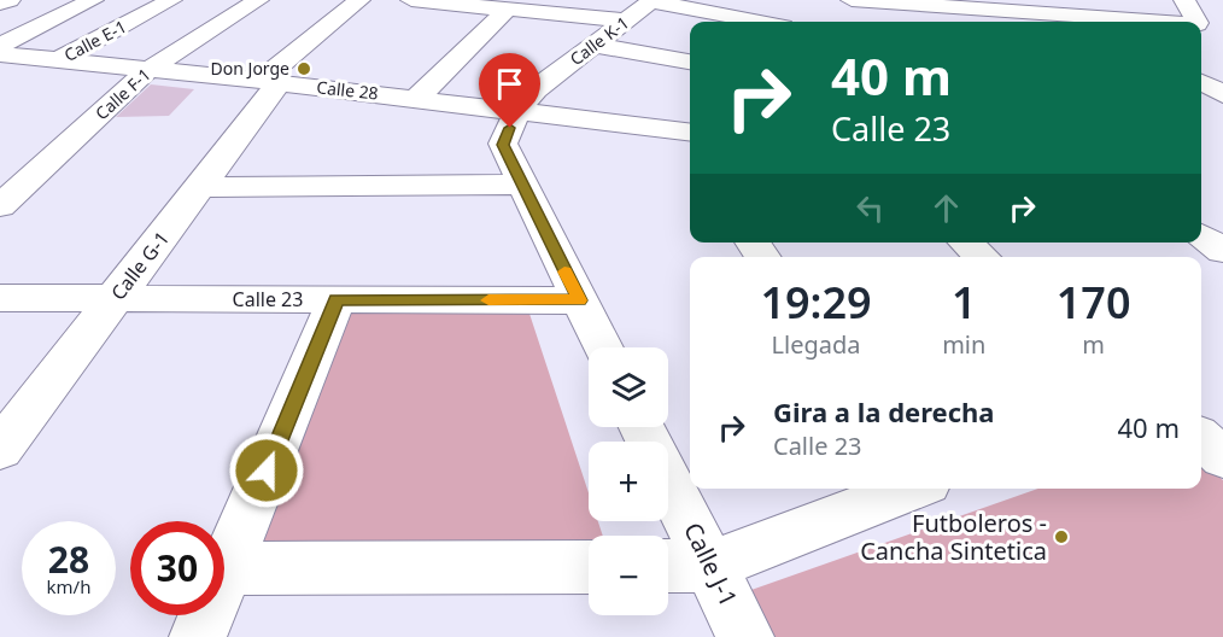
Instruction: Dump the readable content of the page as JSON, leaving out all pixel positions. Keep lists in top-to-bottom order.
{
  "streets": {
    "street": [
      "Calle E-1",
      "Calle K-1",
      "Calle 28",
      "Calle F-1",
      "Calle G-1",
      "Calle 23",
      "Calle J-1"
    ]
  },
  "crossings": [
    ["Calle E-1", "Calle 28"],
    ["Calle K-1", "Calle 28"],
    ["Calle 28", "Calle F-1"],
    ["Calle 28", "Calle G-1"],
    ["Calle G-1", "Calle 23"]
  ],
  "places": ["Don Jorge", "Futboleros - Cancha Sintetica"],
  "page": {
    "turn": ["40 m", "Calle 23"],
    "eta": [
      "19:29",
      "Llegada",
      "1",
      "min",
      "170",
      "m"
    ],
    "map_buttons": ["+", "−"],
    "list": [
      {
        "name": "Gira a la derecha",
        "note": "Calle 23",
        "value": "40 m"
      }
    ],
    "speed": "28 km/h",
    "limit": "30"
  }
}
